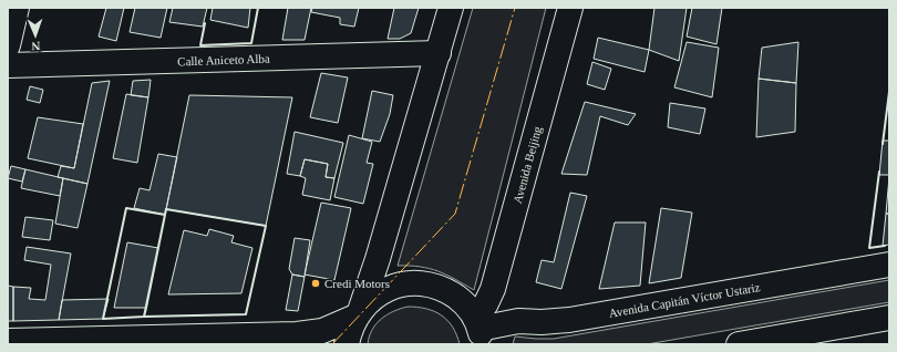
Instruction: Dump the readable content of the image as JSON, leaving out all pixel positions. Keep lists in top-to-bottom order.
{
  "streets": {
    "main road": ["Calle Aniceto Alba", "Avenida Beijing", "Avenida Capitán Víctor Ustariz"]
  },
  "crossings": [
    ["Avenida Beijing", "Avenida Capitán Víctor Ustariz"]
  ],
  "places": ["Credi Motors"],
  "north": "bottom"
}
